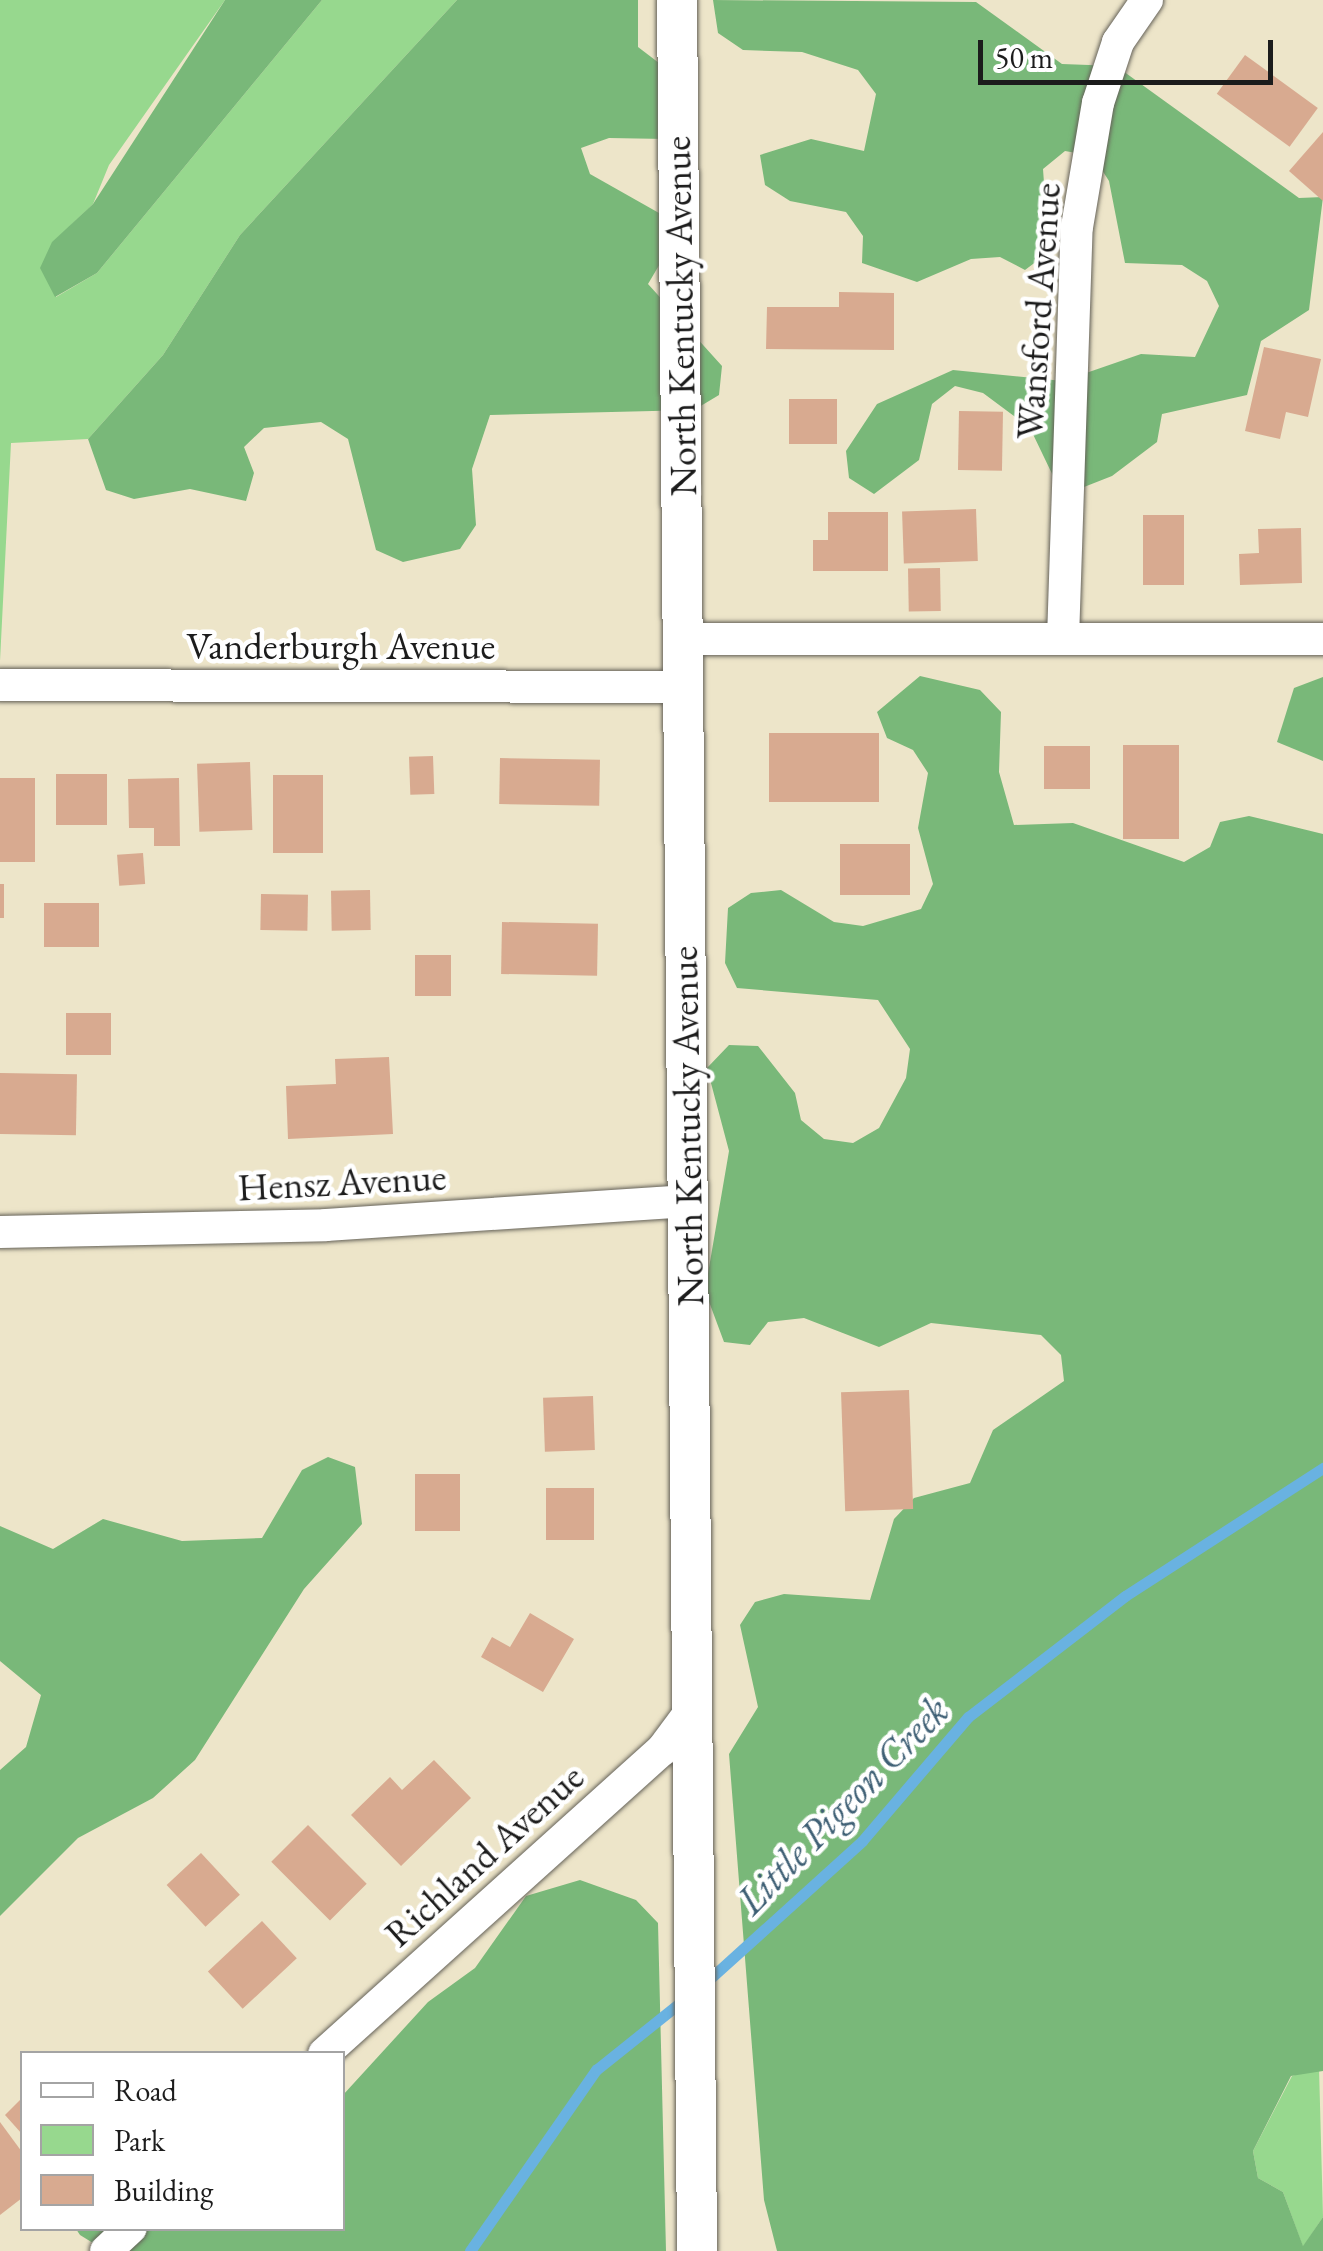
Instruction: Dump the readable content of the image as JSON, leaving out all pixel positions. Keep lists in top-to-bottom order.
{
  "streets": {
    "street": [
      "Wansford Avenue",
      "North Kentucky Avenue",
      "Vanderburgh Avenue",
      "Hensz Avenue",
      "Richland Avenue"
    ]
  },
  "crossings": [
    ["North Kentucky Avenue", "Vanderburgh Avenue"],
    ["North Kentucky Avenue", "Hensz Avenue"],
    ["North Kentucky Avenue", "Richland Avenue"]
  ],
  "water": ["Little Pigeon Creek"],
  "legend": ["Road", "Park", "Building"],
  "scale_bar": "50 m"
}
